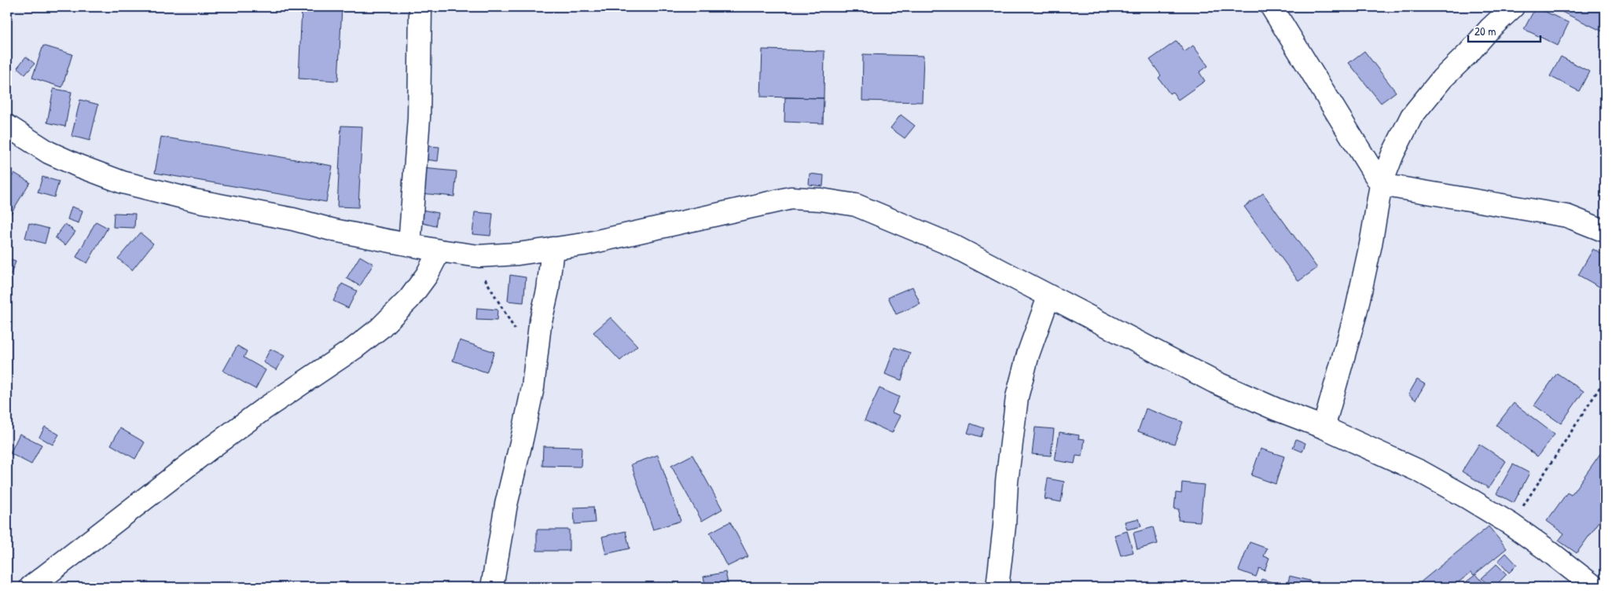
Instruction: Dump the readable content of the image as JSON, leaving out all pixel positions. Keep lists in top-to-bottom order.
{
  "scale_bar": "20 m"
}
